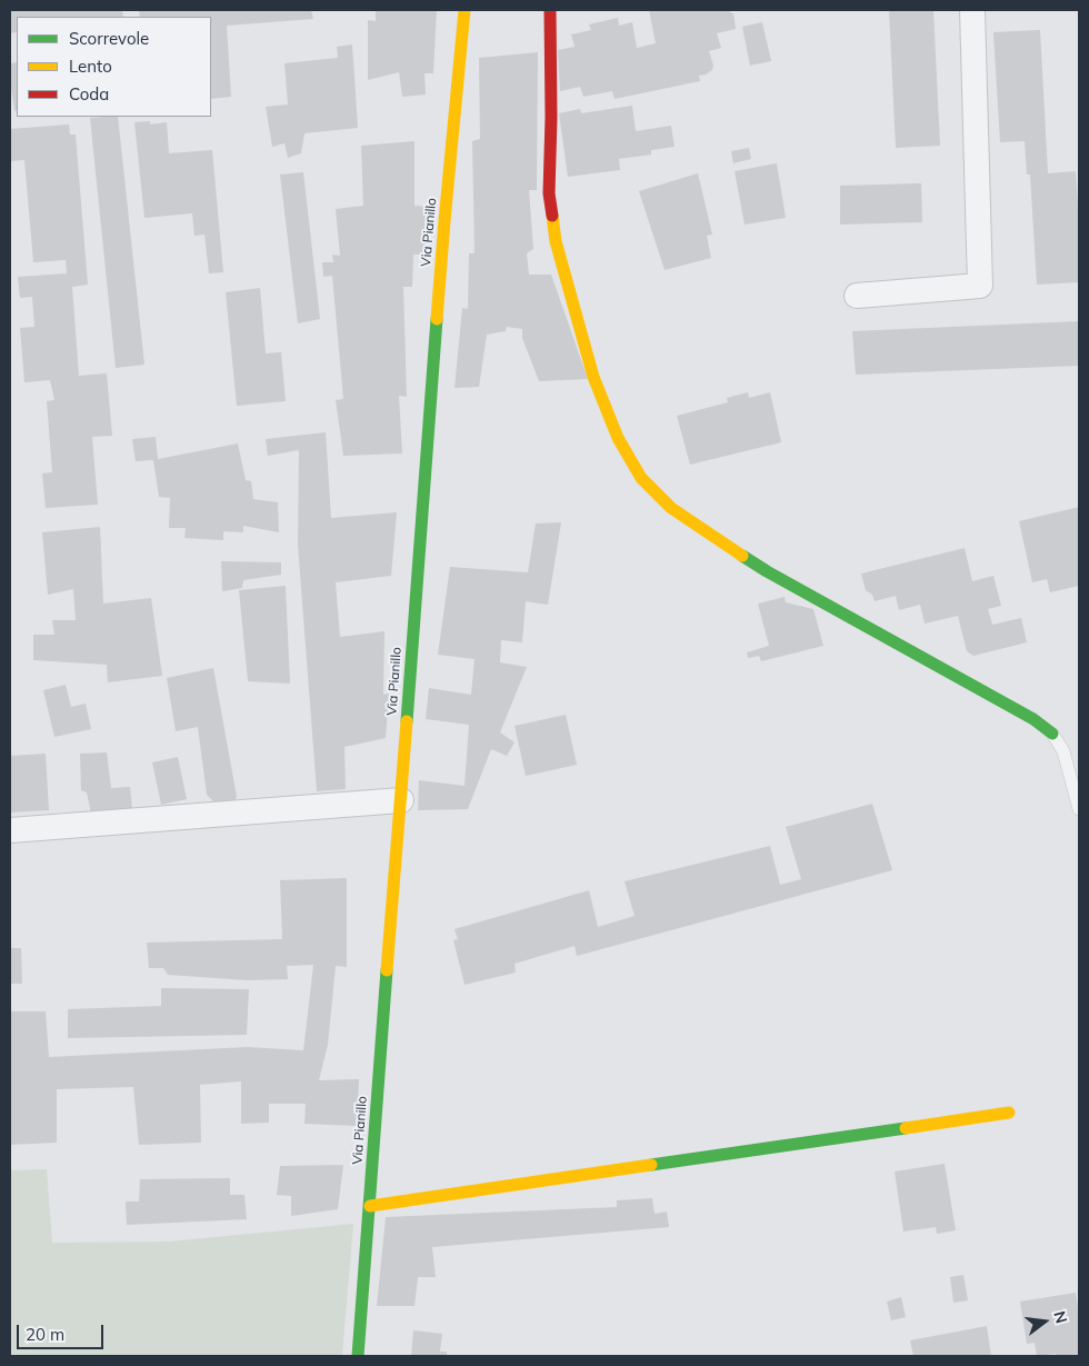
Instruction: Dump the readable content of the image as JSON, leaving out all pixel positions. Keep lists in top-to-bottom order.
{
  "streets": {
    "street": ["Via Pianillo"]
  },
  "legend": ["Scorrevole", "Lento", "Coda"],
  "scale_bar": "20 m",
  "north": "right"
}
